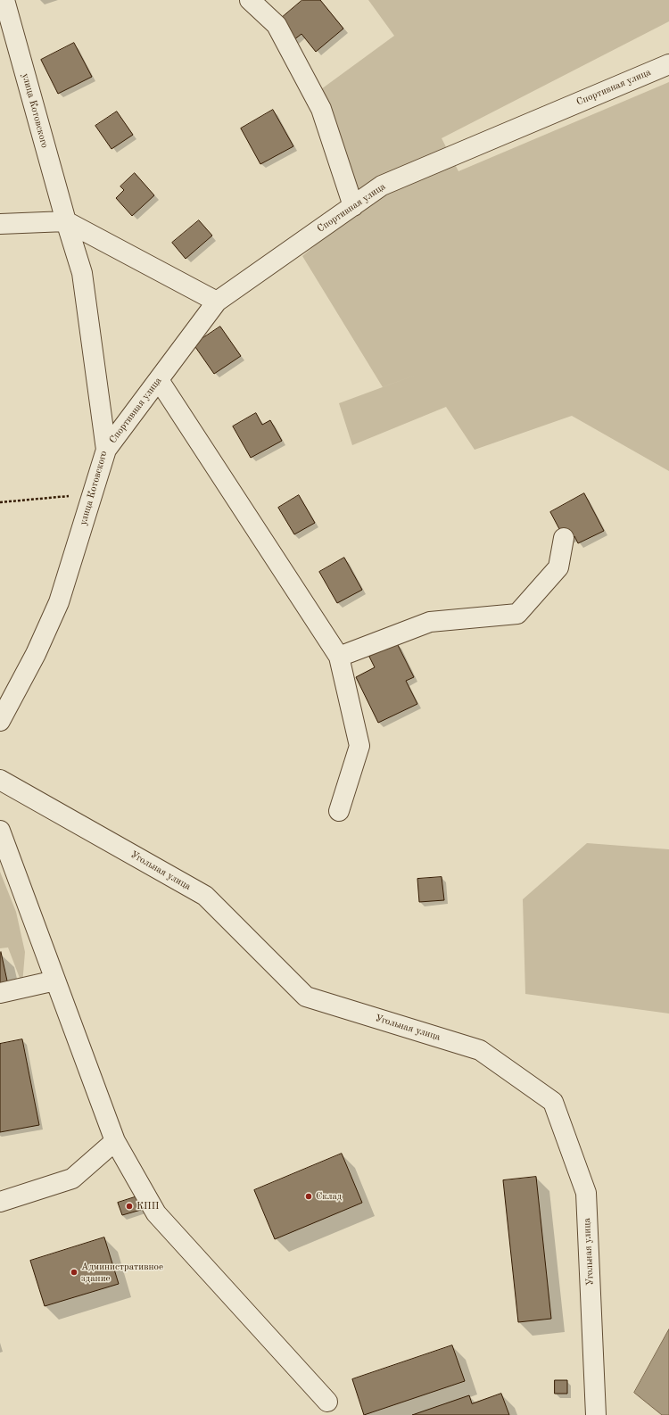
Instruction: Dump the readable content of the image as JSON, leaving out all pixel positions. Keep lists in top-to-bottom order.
{
  "streets": {
    "street": ["Спортивная улица", "улица Котовского", "Угольная улица"]
  },
  "crossings": [
    ["Спортивная улица", "улица Котовского"]
  ],
  "places": ["Склад", "КПП", "Административное здание"]
}
